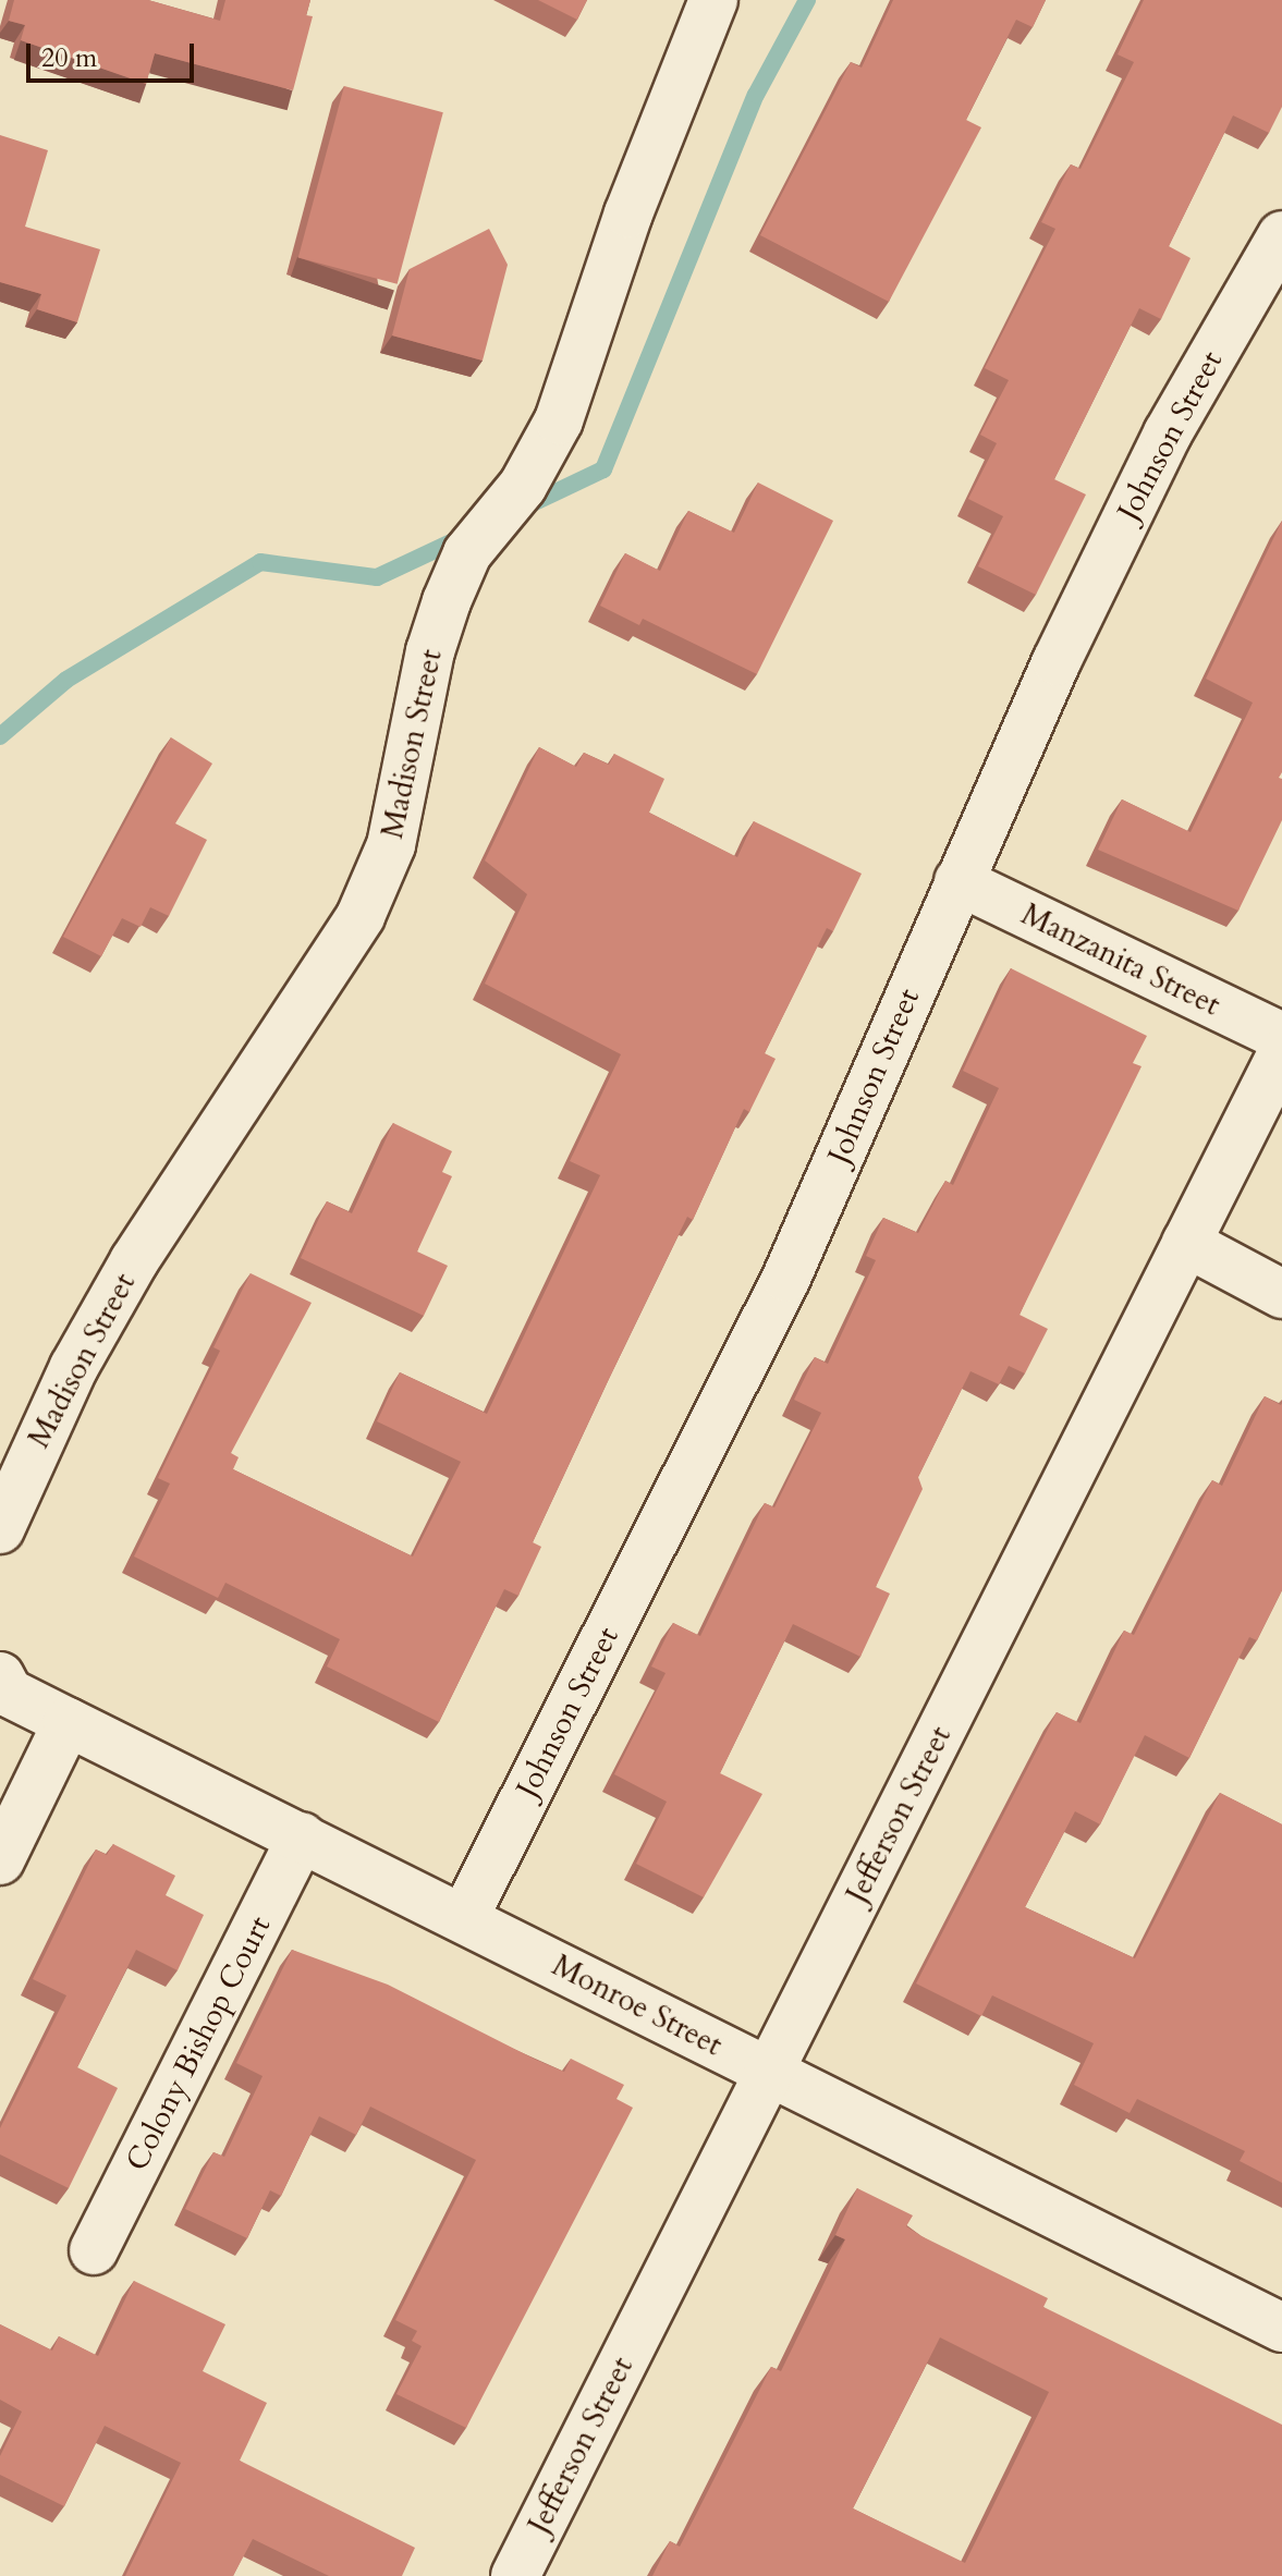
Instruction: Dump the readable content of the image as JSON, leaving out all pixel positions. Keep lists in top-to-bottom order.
{
  "streets": {
    "street": [
      "Johnson Street",
      "Madison Street",
      "Manzanita Street",
      "Jefferson Street",
      "Monroe Street",
      "Colony Bishop Court"
    ]
  },
  "crossings": [
    ["Johnson Street", "Manzanita Street"],
    ["Johnson Street", "Monroe Street"],
    ["Jefferson Street", "Monroe Street"],
    ["Monroe Street", "Colony Bishop Court"]
  ],
  "scale_bar": "20 m"
}
